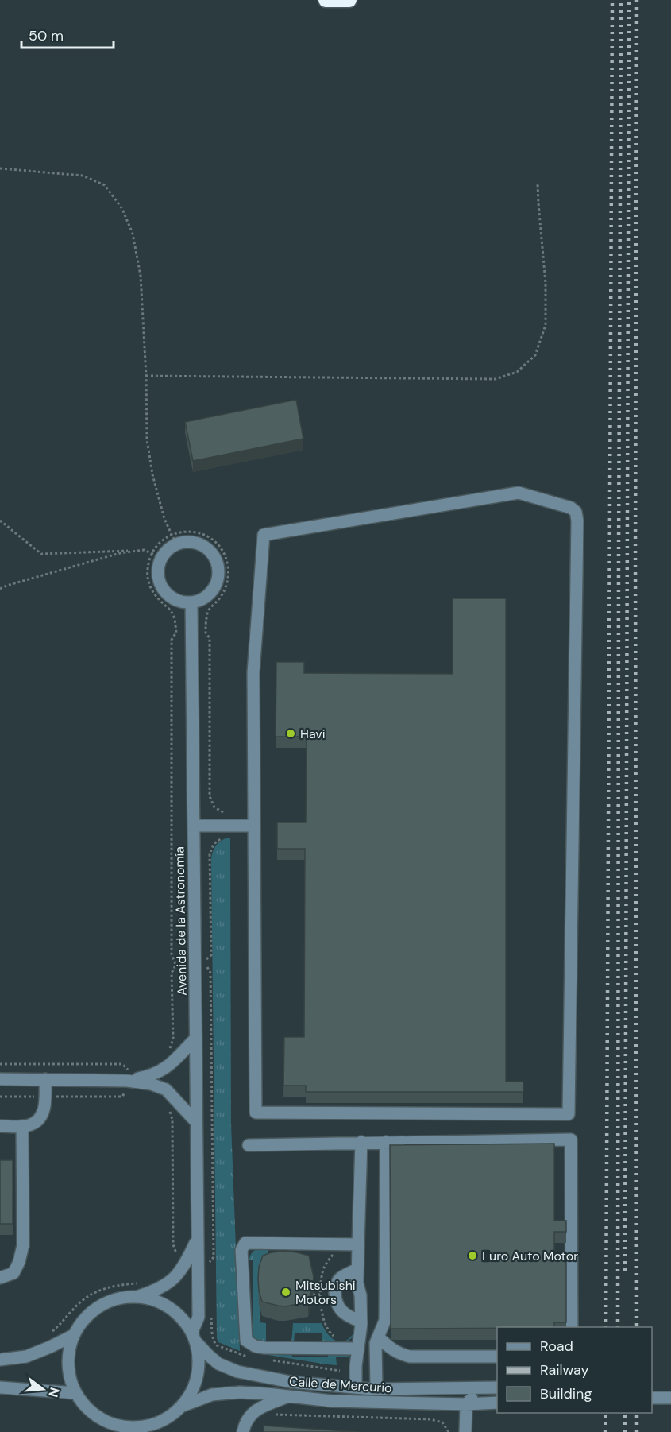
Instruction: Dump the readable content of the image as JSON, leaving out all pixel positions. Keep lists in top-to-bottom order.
{
  "streets": {
    "street": ["Avenida de la Astronomía", "Calle de Mercurio"]
  },
  "crossings": [
    ["Avenida de la Astronomía", "Calle de Mercurio"]
  ],
  "places": ["Havi", "Euro Auto Motor", "Mitsubishi Motors"],
  "legend": ["Road", "Railway", "Building"],
  "scale_bar": "50 m",
  "north": "right"
}
